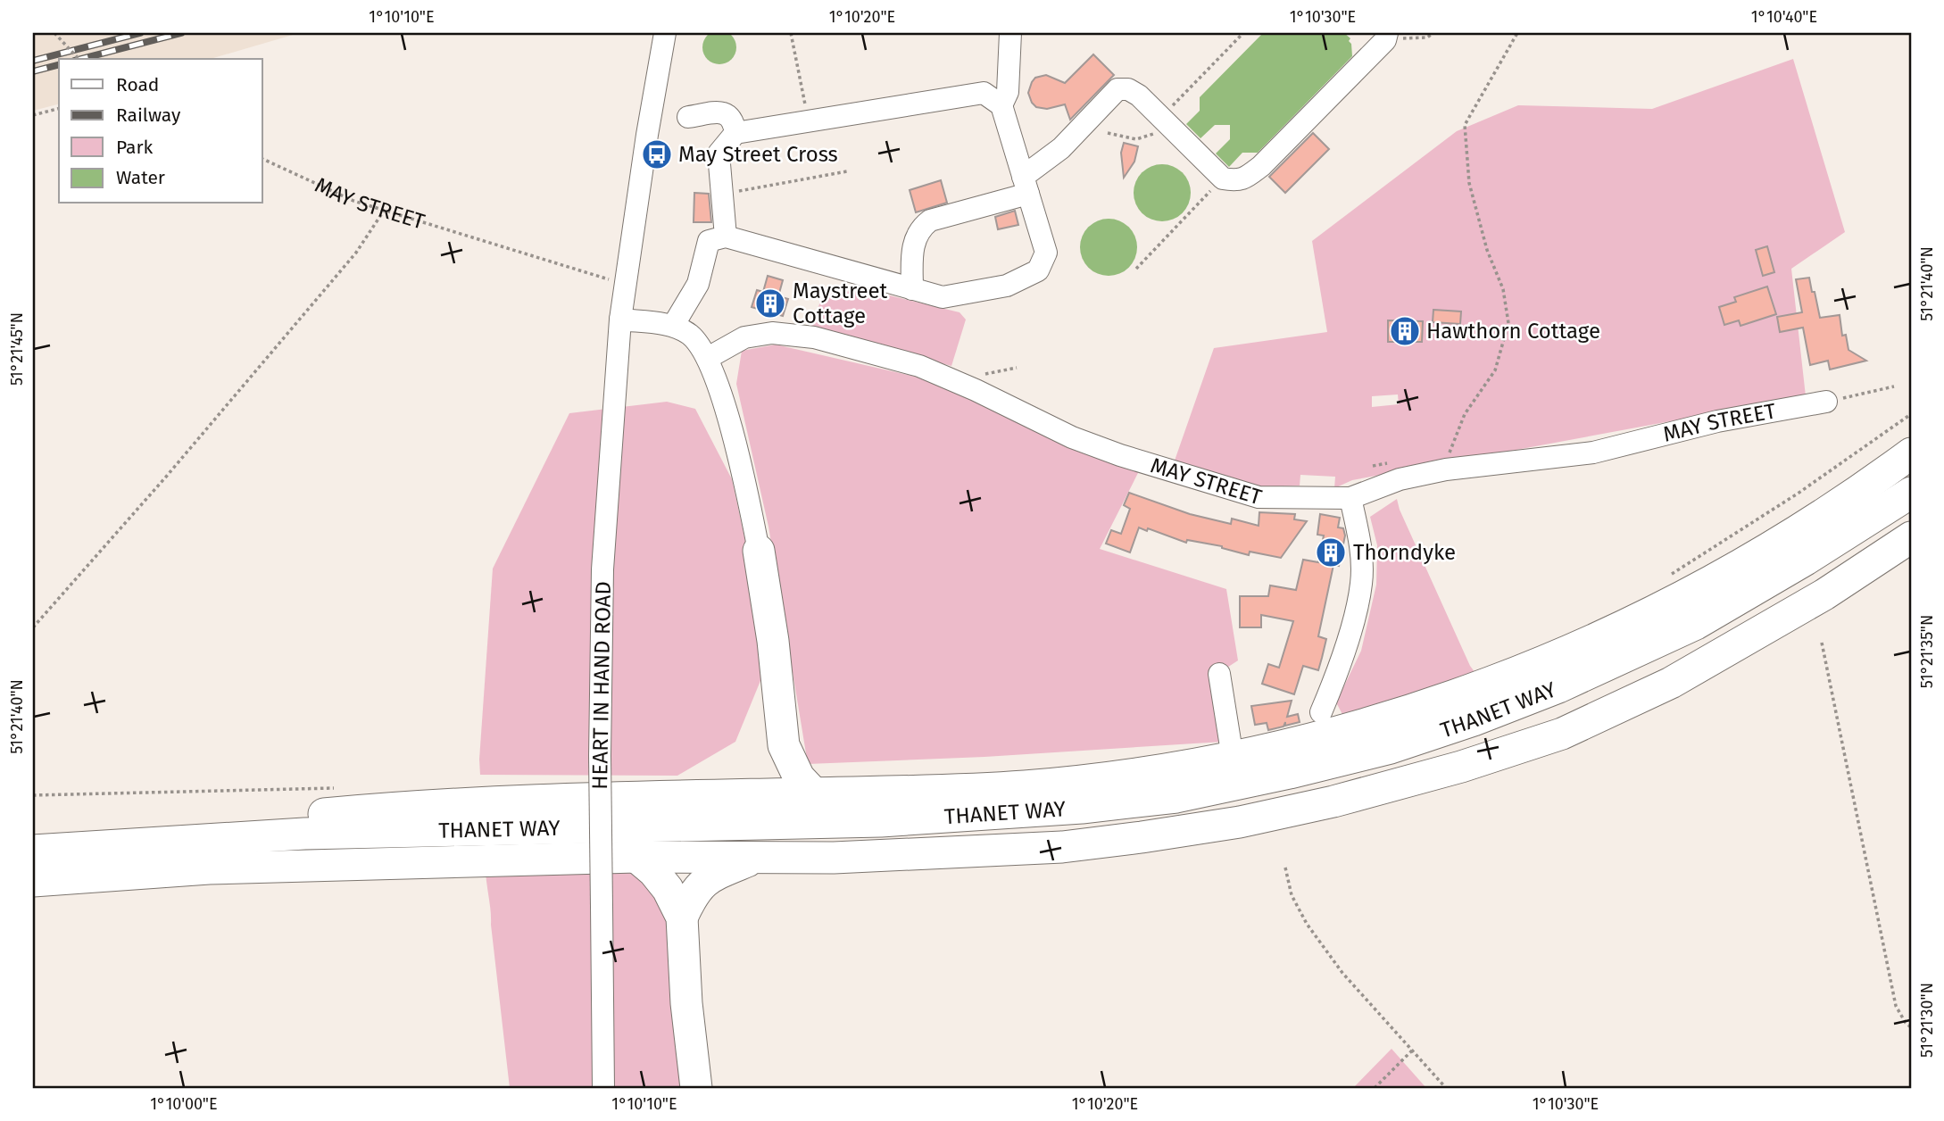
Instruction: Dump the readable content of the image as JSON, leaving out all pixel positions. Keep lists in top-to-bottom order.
{
  "streets": {
    "highway": ["THANET WAY"],
    "street": ["MAY STREET", "HEART IN HAND ROAD"]
  },
  "crossings": [
    ["MAY STREET", "HEART IN HAND ROAD"]
  ],
  "places": {
    "bus stop": ["May Street Cross"],
    "building": ["Maystreet Cottage", "Hawthorn Cottage", "Thorndyke"]
  },
  "legend": [
    "Road",
    "Railway",
    "Park",
    "Water"
  ],
  "coordinates": [
    "1°10'10\"E",
    "1°10'20\"E",
    "1°10'30\"E",
    "1°10'40\"E",
    "51°21'40\"N",
    "51°21'45\"N",
    "51°21'35\"N",
    "51°21'30\"N",
    "1°10'00\"E"
  ]
}
